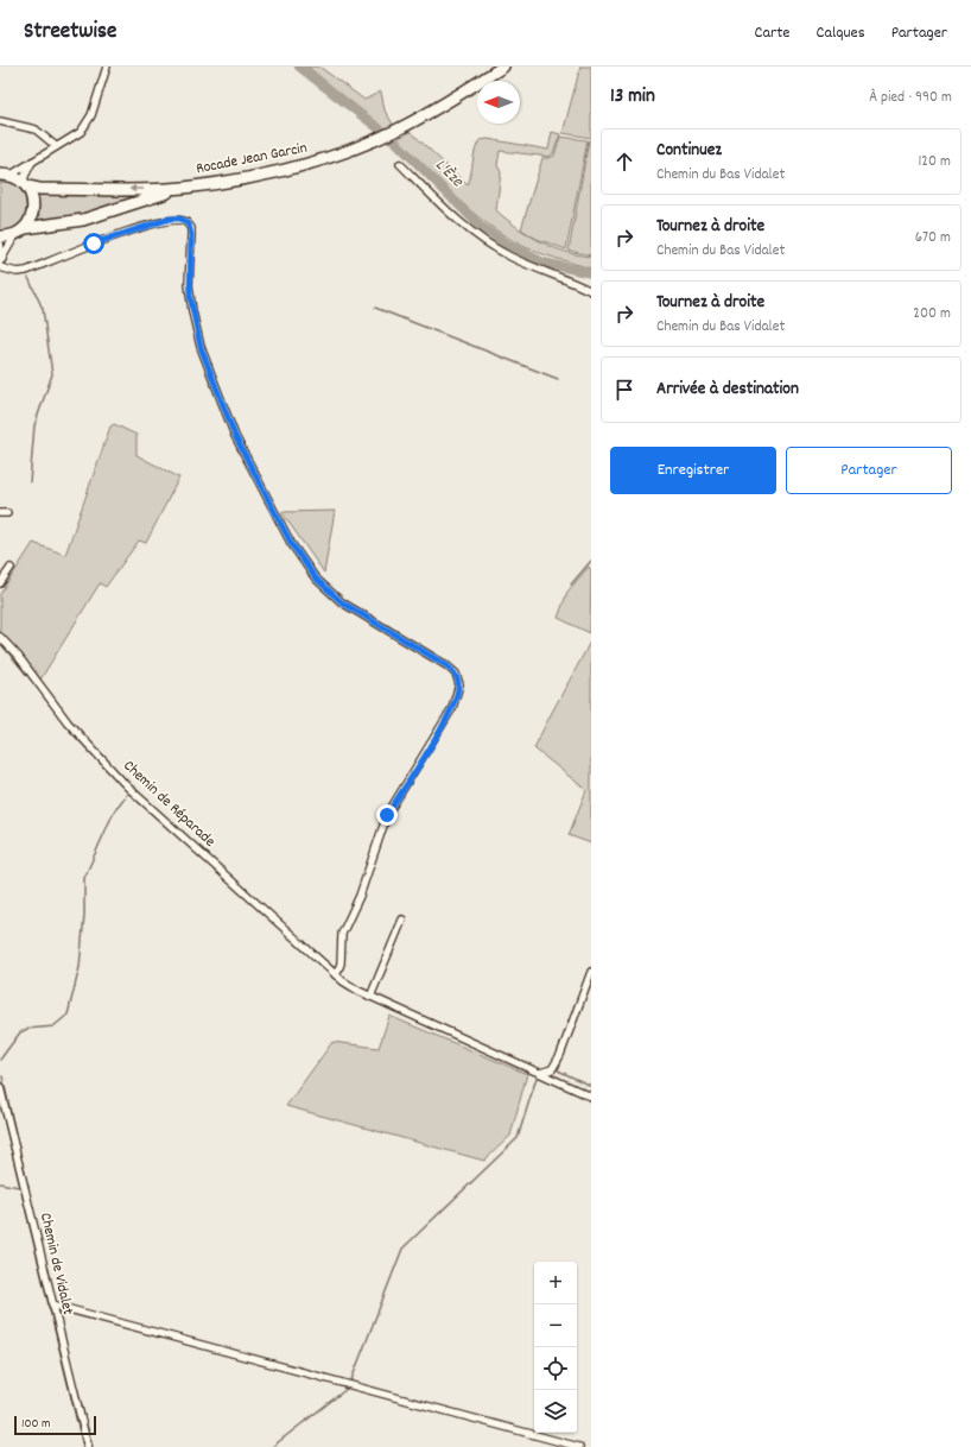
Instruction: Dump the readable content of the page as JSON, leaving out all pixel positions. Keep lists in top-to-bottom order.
{
  "streets": {
    "main road": ["Rocade Jean Garcin"],
    "street": ["Chemin de Réparade", "Chemin de Vidalet"]
  },
  "water": ["L'Èze"],
  "scale_bar": "100 m",
  "north": "left",
  "page": {
    "header": "Streetwise",
    "nav": ["Carte", "Calques", "Partager"],
    "heading": ["13 min", "À pied · 990 m"],
    "list": [
      ["Continuez", "Chemin du Bas Vidalet", "120 m"],
      ["Tournez à droite", "Chemin du Bas Vidalet", "670 m"],
      ["Tournez à droite", "Chemin du Bas Vidalet", "200 m"],
      "Arrivée à destination"
    ],
    "buttons": ["Enregistrer", "Partager"],
    "map_buttons": ["+", "−"],
    "scale": "100 m"
  }
}
